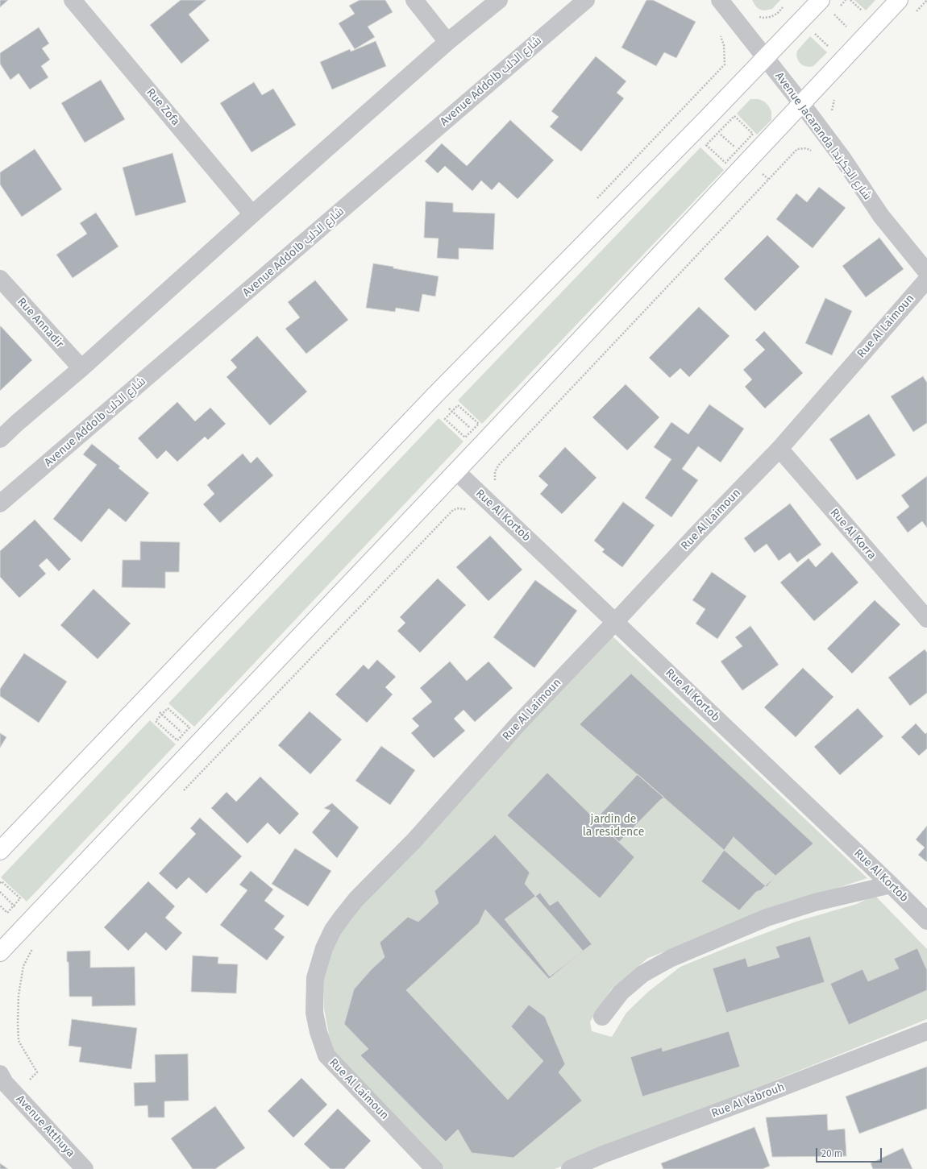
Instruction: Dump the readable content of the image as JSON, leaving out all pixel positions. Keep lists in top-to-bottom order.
{
  "streets": {
    "street": [
      "Avenue Addolb شارع الدلب",
      "Rue Zofa",
      "Avenue Jacaranda شارع الجكرندا",
      "Rue Annadir",
      "Rue Al Laimoun",
      "Rue Al Kortob",
      "Rue Al Korra",
      "Rue Al Yabrouh",
      "Avenue Atthuya"
    ]
  },
  "crossings": [
    ["Rue Al Laimoun", "Rue Al Kortob"],
    ["Rue Al Laimoun", "Rue Al Korra"]
  ],
  "parks": ["jardin de la residence"],
  "scale_bar": "20 m"
}
